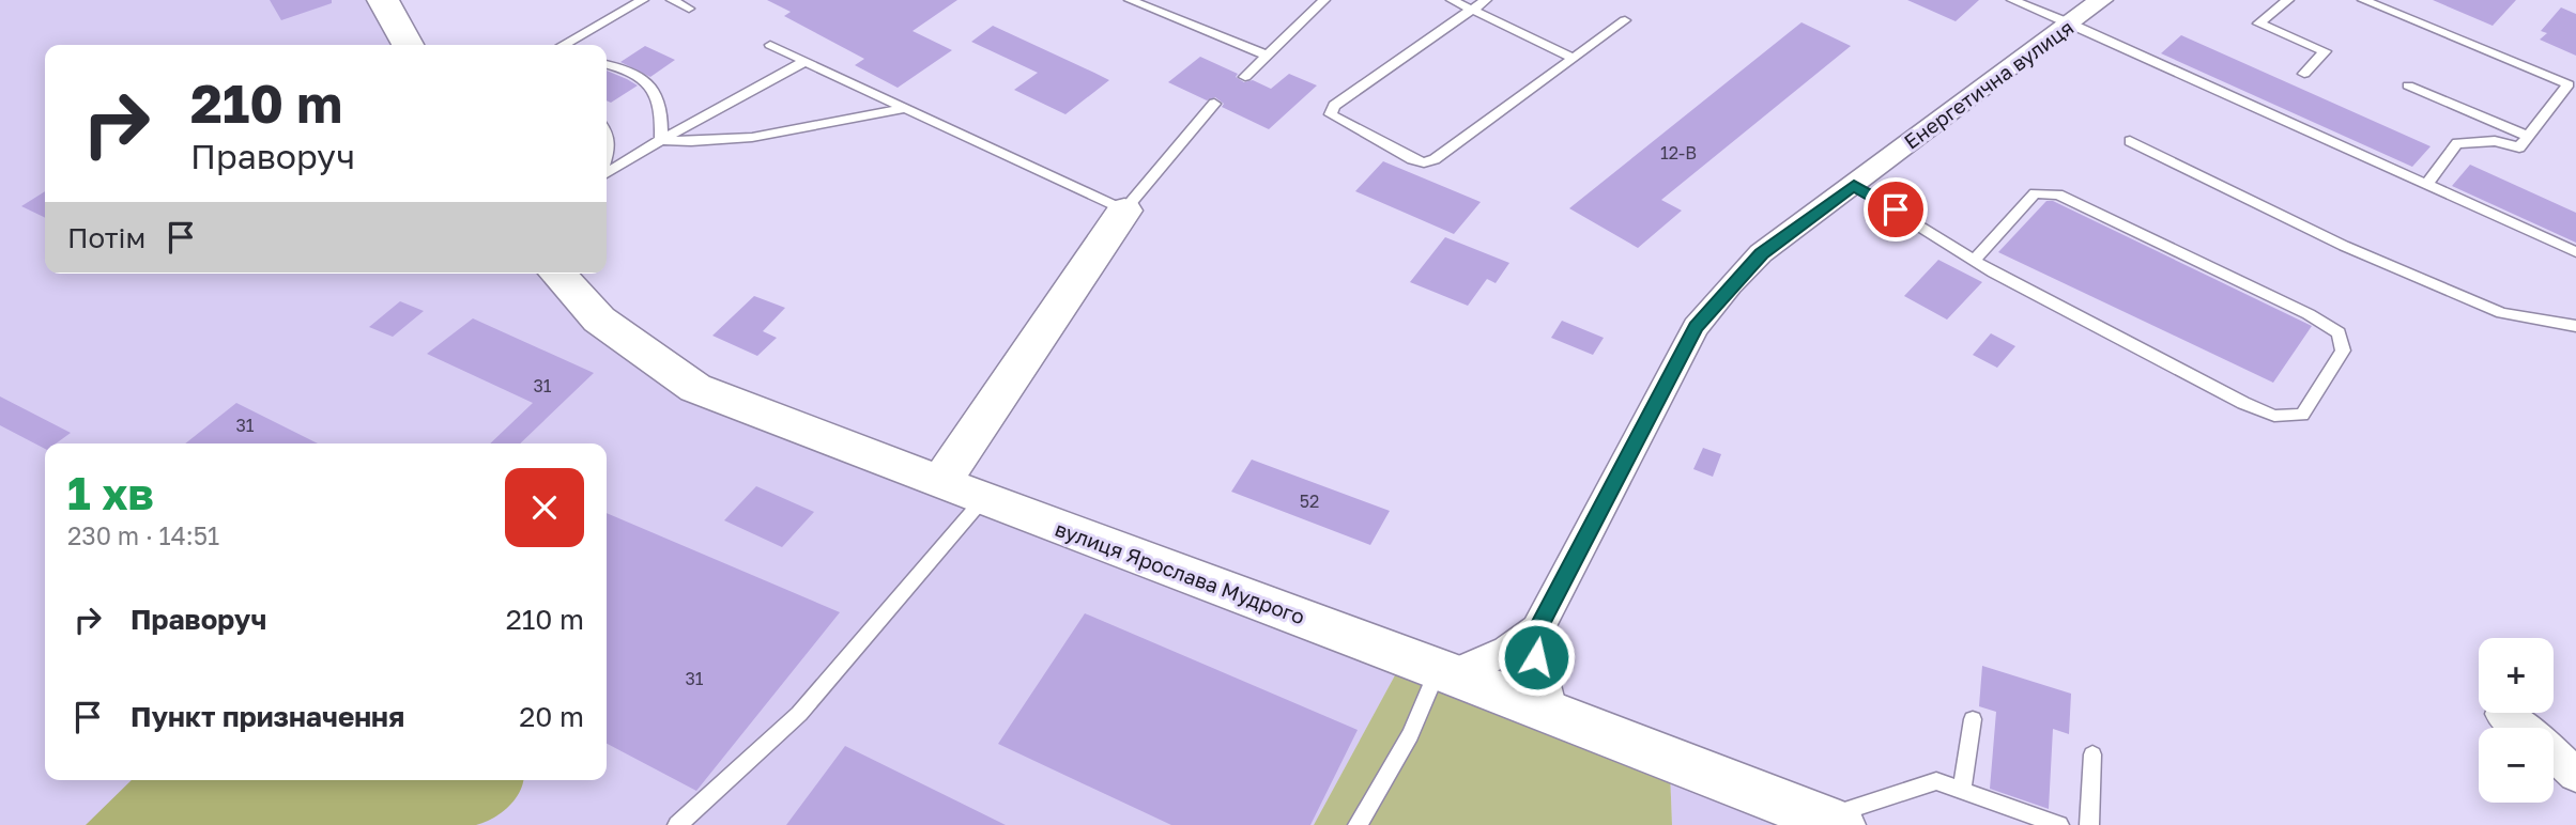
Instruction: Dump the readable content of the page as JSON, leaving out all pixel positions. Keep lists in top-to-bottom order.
{
  "streets": {
    "main road": ["вулиця Ярослава Мудрого"],
    "street": ["Енергетична вулиця"]
  },
  "crossings": [
    ["Енергетична вулиця", "вулиця Ярослава Мудрого"]
  ],
  "house_numbers": [
    "12-В",
    "31",
    "31",
    "52",
    "31"
  ],
  "page": {
    "turn": ["210 m", "Праворуч"],
    "then": "Потім",
    "heading": ["1 хв", "230 m · 14:51"],
    "list": [
      {
        "name": "Праворуч",
        "value": "210 m"
      },
      {
        "name": "Пункт призначення",
        "value": "20 m"
      }
    ],
    "map_buttons": ["+", "−"]
  }
}
